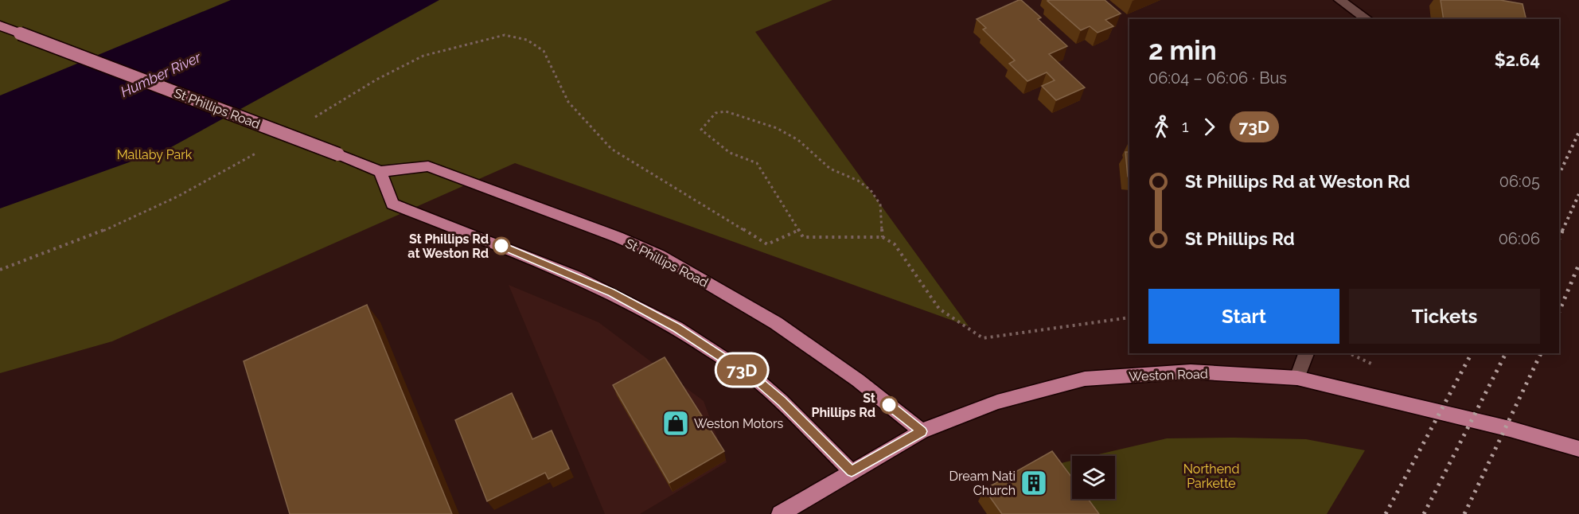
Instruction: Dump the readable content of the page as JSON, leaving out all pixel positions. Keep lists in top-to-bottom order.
{
  "streets": {
    "main road": ["St Phillips Road", "Weston Road"]
  },
  "crossings": [
    ["St Phillips Road", "Weston Road"]
  ],
  "water": ["Humber River"],
  "parks": ["Mallaby Park", "Northend Parkette"],
  "places": {
    "other": ["St Phillips Rd at Weston Rd", "St Phillips Rd"],
    "shop": ["Weston Motors"],
    "building": ["Dream Nati Church"]
  },
  "lines": ["bus line 73D"],
  "page": {
    "on_map": "73D",
    "heading": ["2 min", "06:04 – 06:06 · Bus", "$2.64"],
    "legs": ["1", "73D"],
    "list": [
      {
        "name": "St Phillips Rd at Weston Rd",
        "value": "06:05"
      },
      {
        "name": "St Phillips Rd",
        "value": "06:06"
      }
    ],
    "buttons": ["Start", "Tickets"]
  }
}
